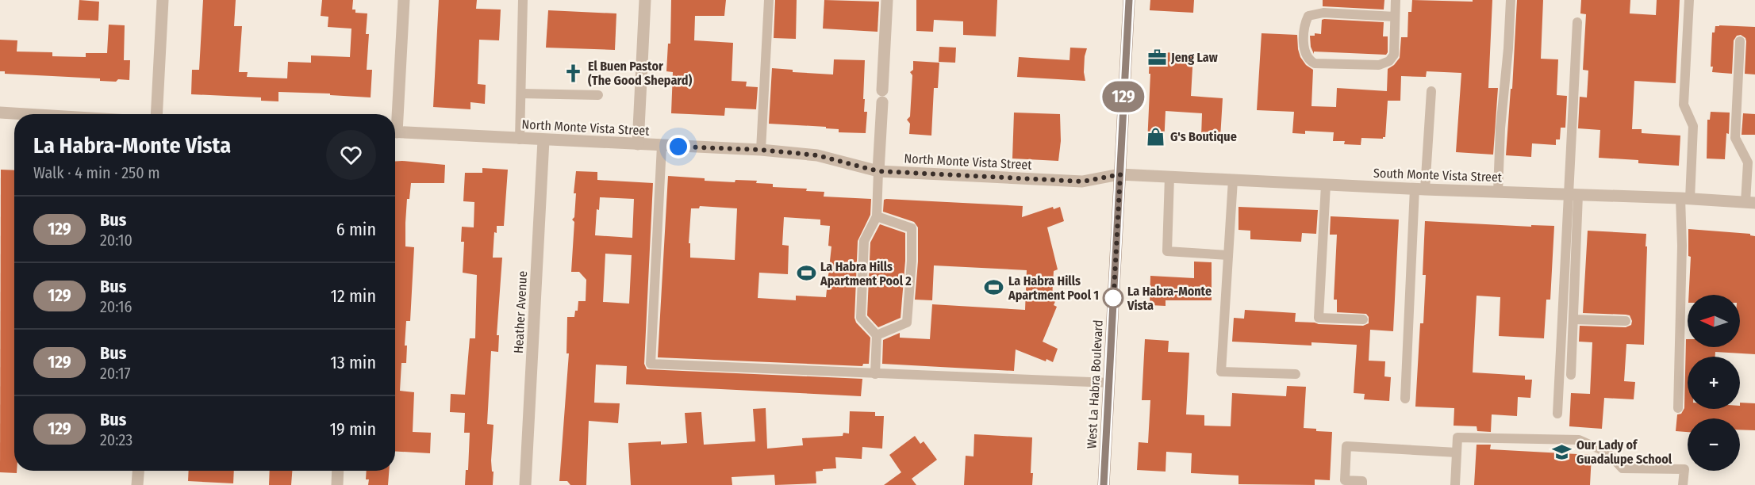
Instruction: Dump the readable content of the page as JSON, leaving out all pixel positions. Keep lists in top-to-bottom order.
{
  "streets": {
    "main road": ["West La Habra Boulevard"],
    "street": ["North Monte Vista Street", "South Monte Vista Street", "Heather Avenue"]
  },
  "crossings": [
    ["North Monte Vista Street", "South Monte Vista Street"],
    ["North Monte Vista Street", "Heather Avenue"],
    ["North Monte Vista Street", "West La Habra Boulevard"],
    ["South Monte Vista Street", "West La Habra Boulevard"]
  ],
  "places": {
    "office": ["Jeng Law"],
    "church": ["El Buen Pastor (The Good Shepard)"],
    "shop": ["G's Boutique"],
    "sports": ["La Habra Hills Apartment Pool 2", "La Habra Hills Apartment Pool 1"],
    "other": ["La Habra-Monte Vista"],
    "school or university": ["Our Lady of Guadalupe School"]
  },
  "lines": ["bus line 129"],
  "north": "left",
  "page": {
    "on_map": "129",
    "heading": ["La Habra-Monte Vista", "Walk · 4 min · 250 m"],
    "list": [
      {
        "mark": "129",
        "name": "Bus",
        "note": "20:10",
        "value": "6 min"
      },
      {
        "mark": "129",
        "name": "Bus",
        "note": "20:16",
        "value": "12 min"
      },
      {
        "mark": "129",
        "name": "Bus",
        "note": "20:17",
        "value": "13 min"
      },
      {
        "mark": "129",
        "name": "Bus",
        "note": "20:23",
        "value": "19 min"
      }
    ],
    "map_buttons": ["+", "−"]
  }
}
